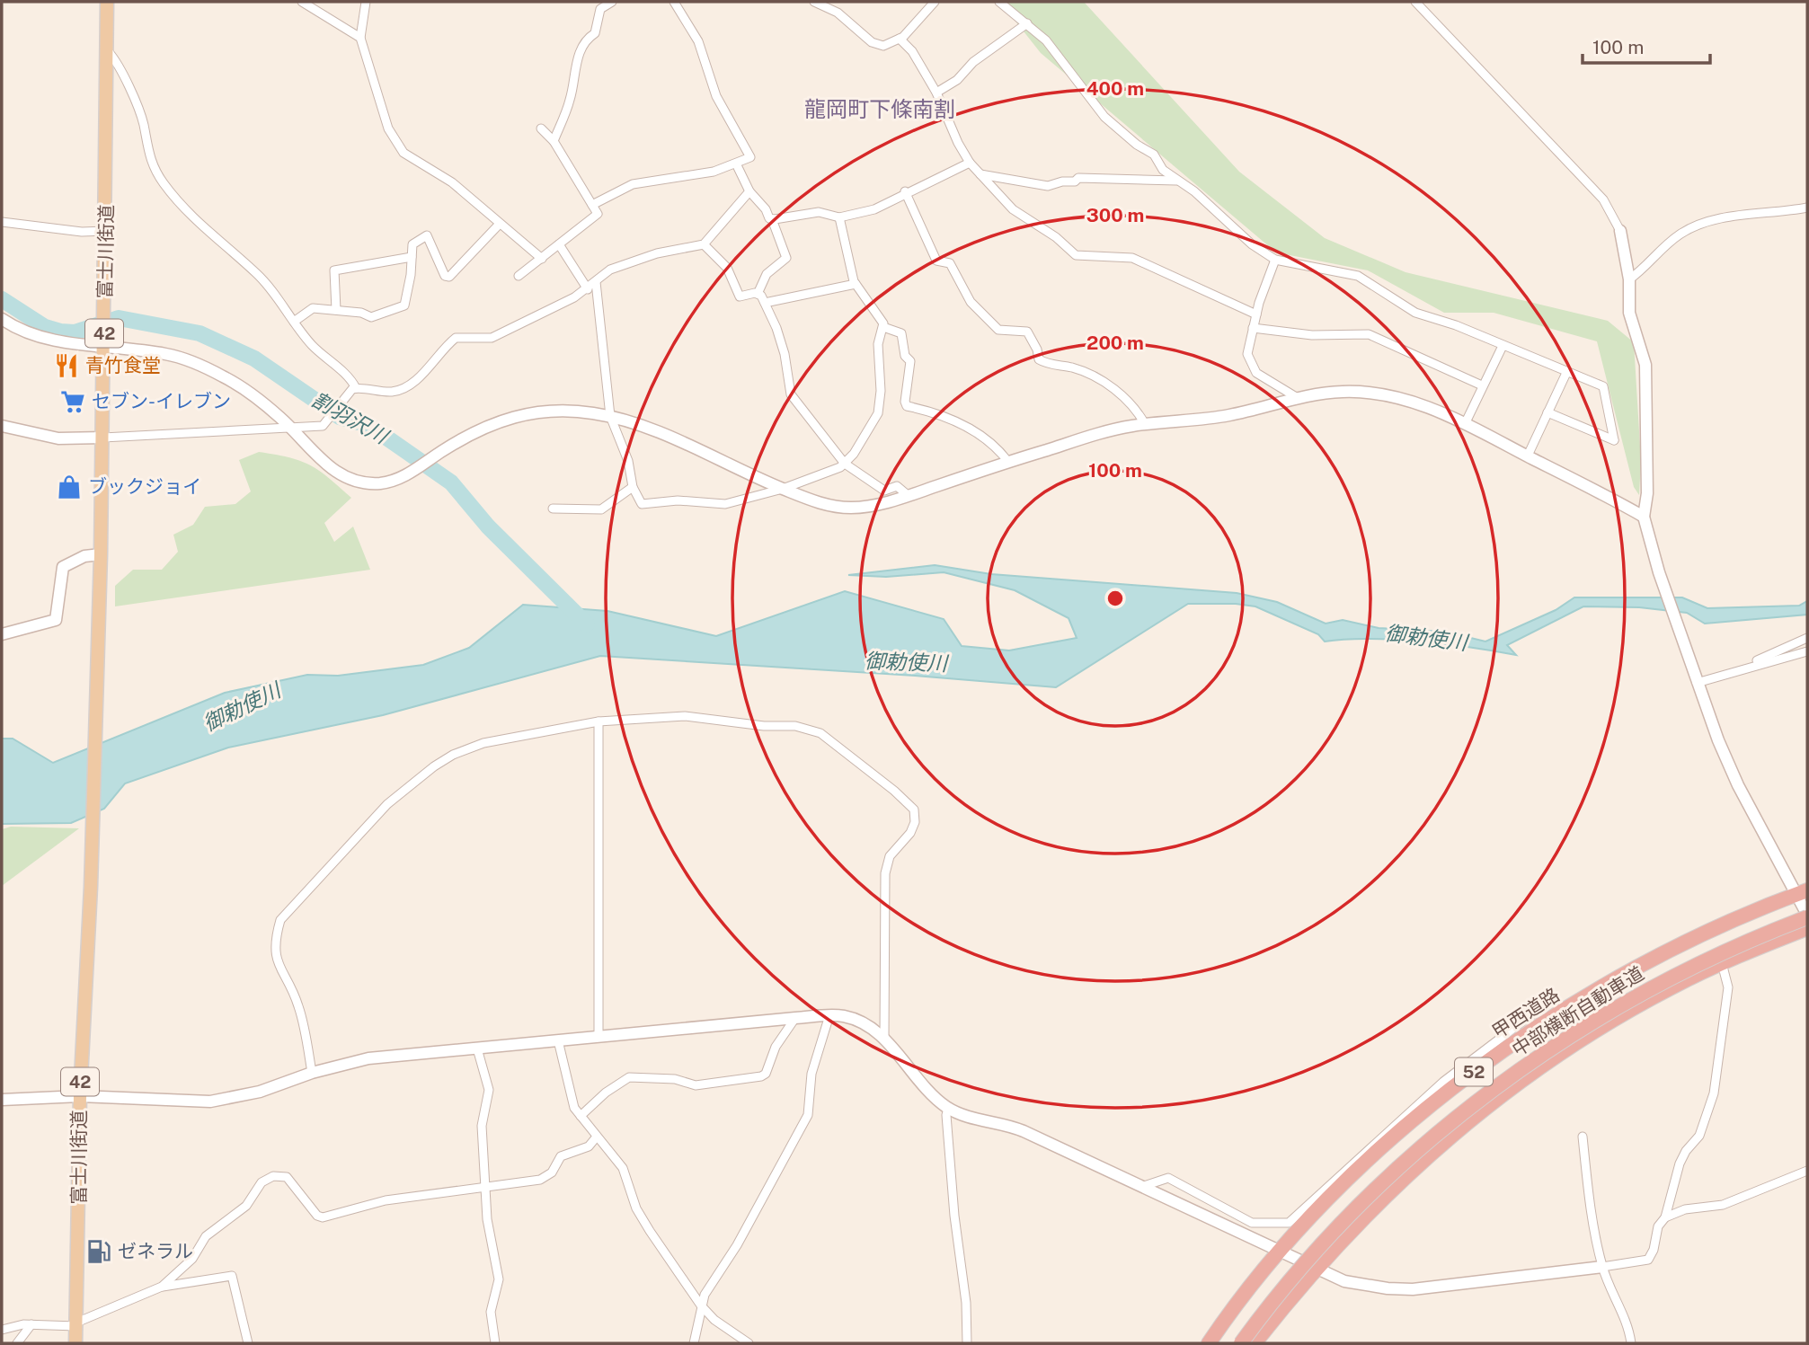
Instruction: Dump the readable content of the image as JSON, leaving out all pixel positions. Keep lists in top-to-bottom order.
{
  "streets": {
    "highway": ["中部横断自動車道", "甲西道路", "52"],
    "main road": ["富士川街道", "42"]
  },
  "districts": ["龍岡町下條南割"],
  "water": ["割羽沢川", "御勅使川"],
  "places": {
    "restaurant": ["青竹食堂"],
    "supermarket": ["セブン-イレブン"],
    "shop": ["ブックジョイ"],
    "fuel station": ["ゼネラル"]
  },
  "scale_bar": "100 m",
  "rings": [
    "400 m",
    "300 m",
    "200 m",
    "100 m"
  ]
}
